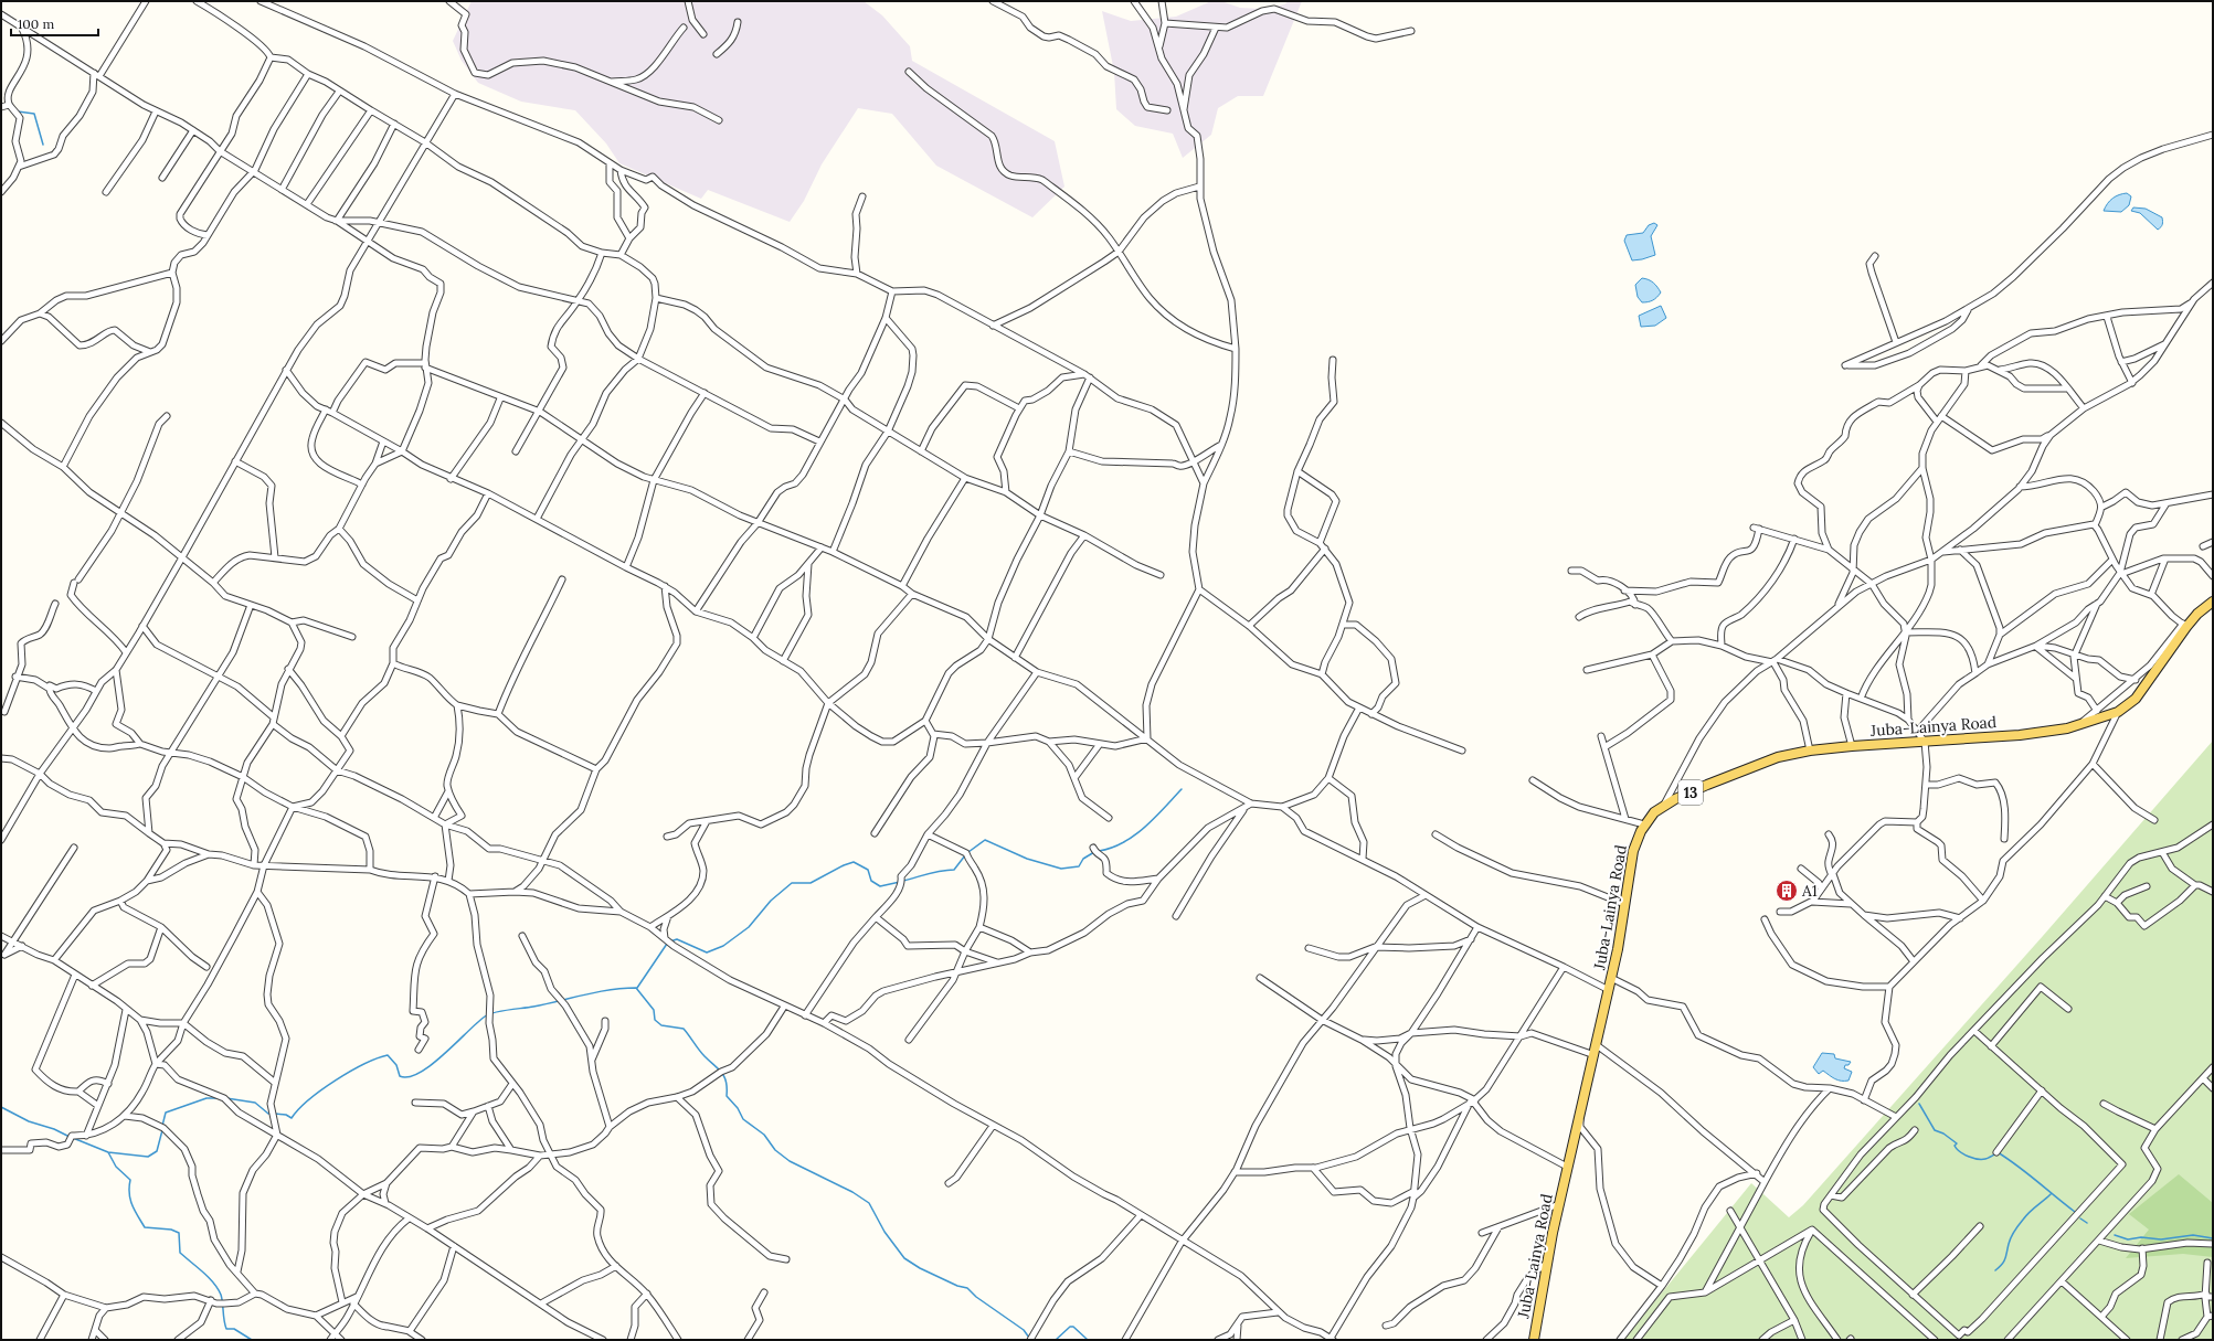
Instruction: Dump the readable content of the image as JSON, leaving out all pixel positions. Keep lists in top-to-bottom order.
{
  "streets": {
    "main road": ["Juba-Lainya Road", "13"]
  },
  "places": {
    "building": ["A1"]
  },
  "scale_bar": "100 m"
}
